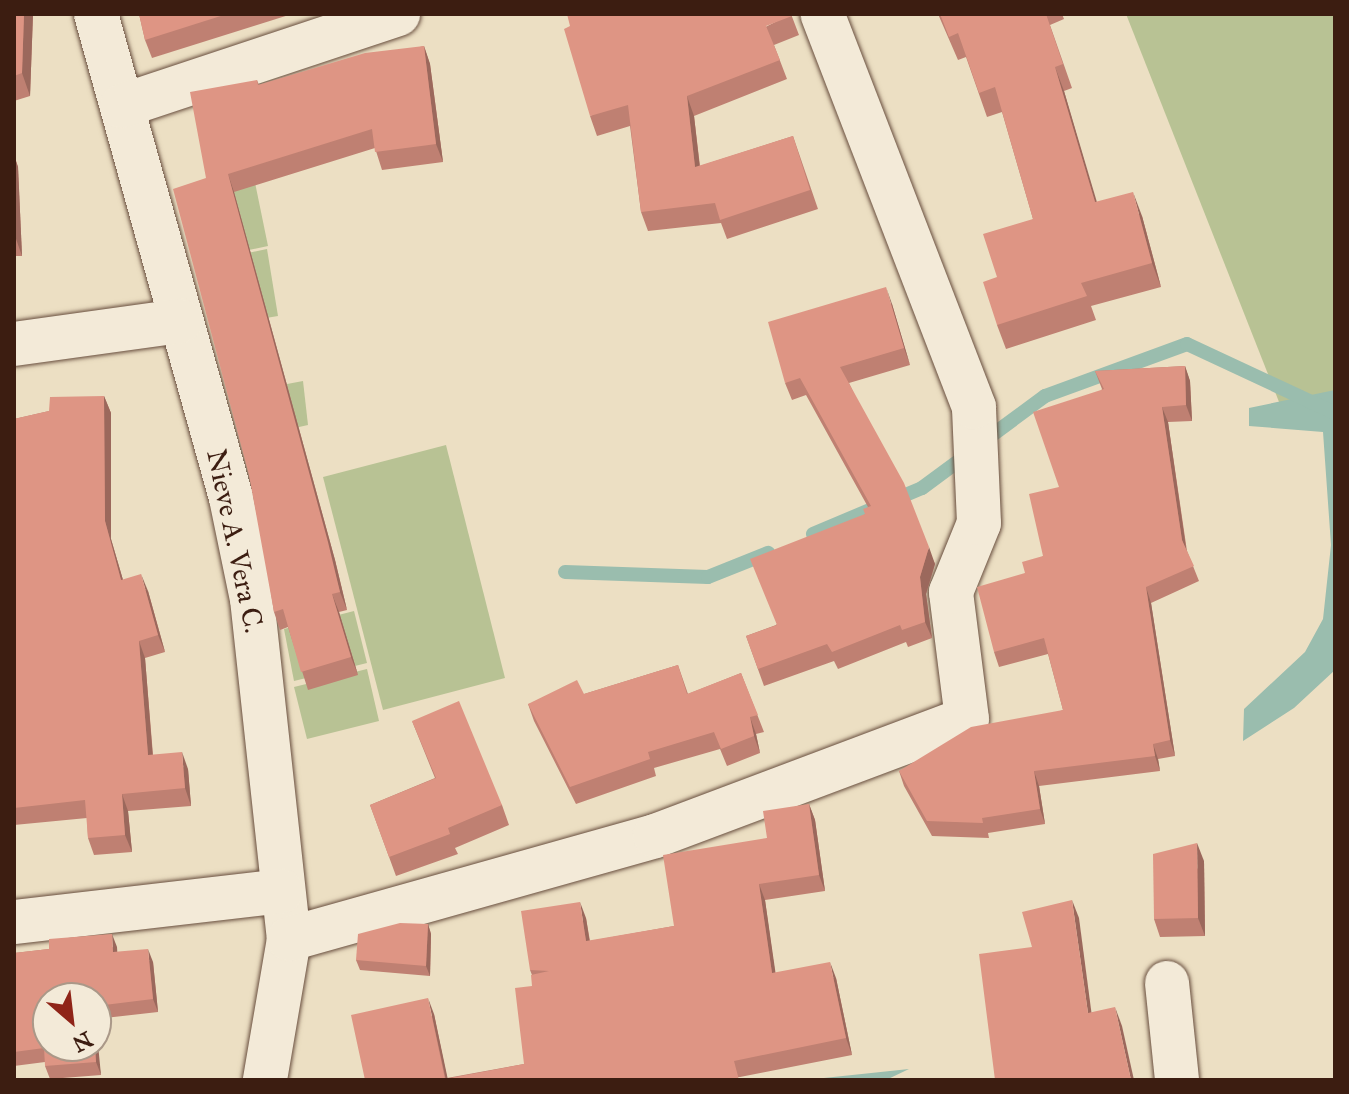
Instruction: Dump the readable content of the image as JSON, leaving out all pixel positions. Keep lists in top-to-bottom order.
{
  "streets": {
    "street": ["Nieve A. Vera C."]
  },
  "north": "bottom right"
}
